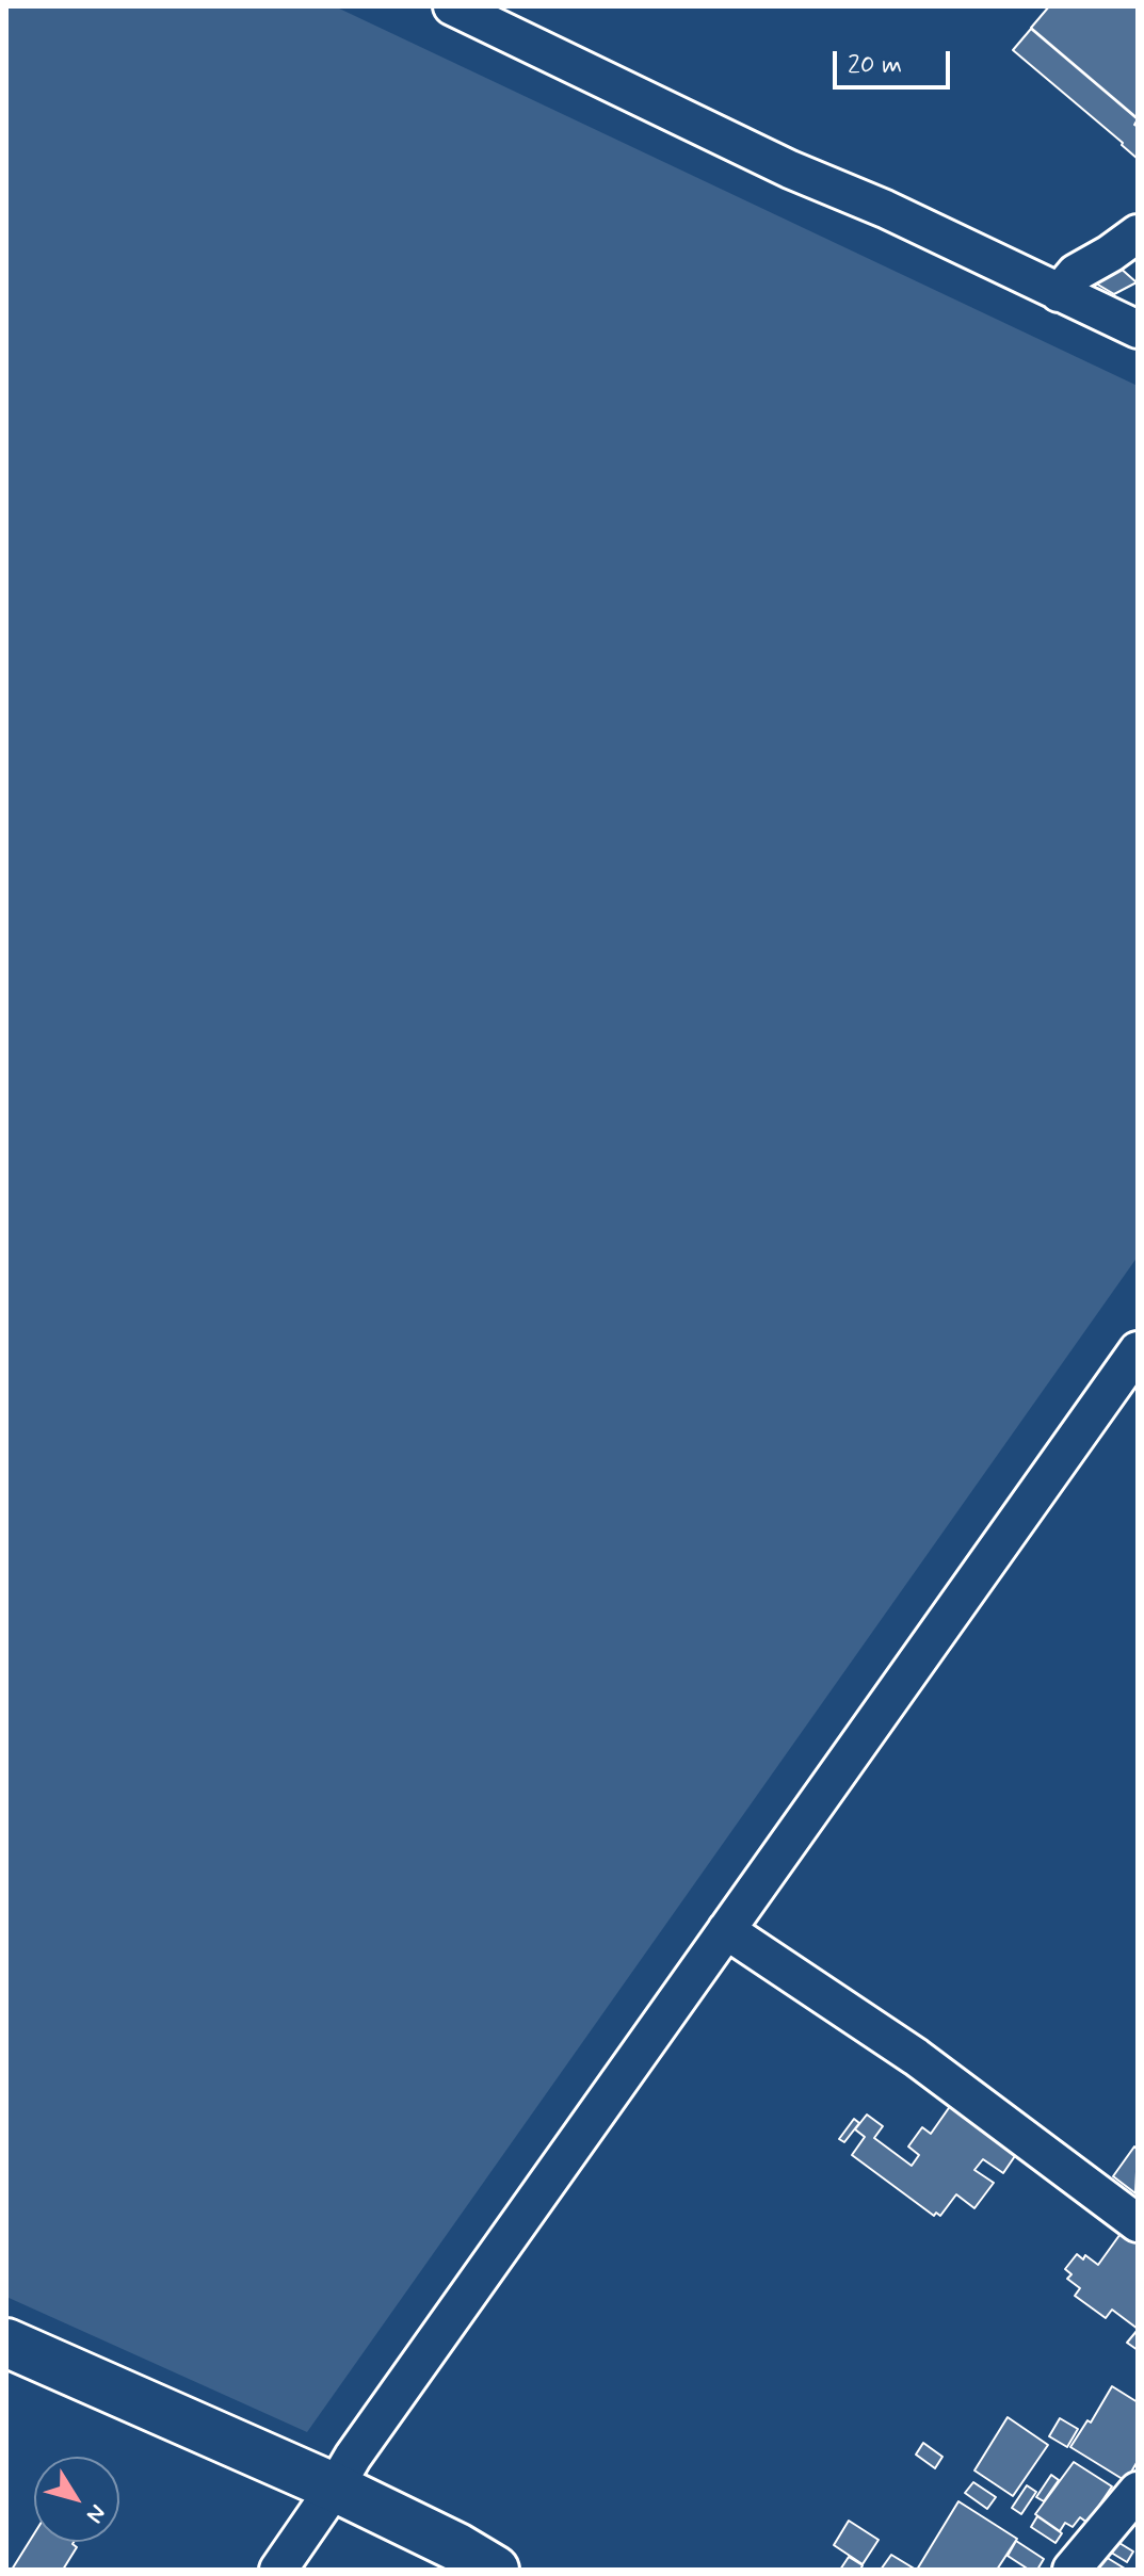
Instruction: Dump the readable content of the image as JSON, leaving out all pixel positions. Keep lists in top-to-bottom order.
{
  "scale_bar": "20 m",
  "north": "bottom right"
}
